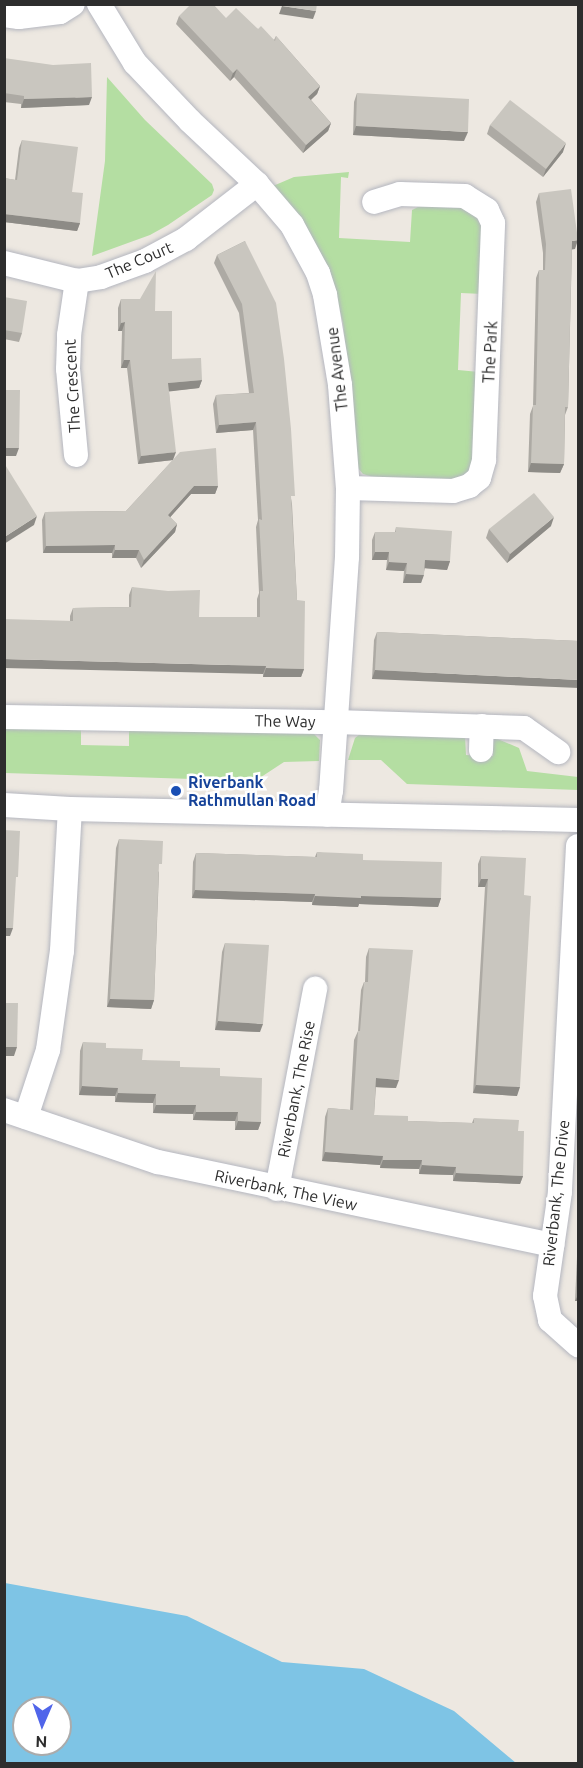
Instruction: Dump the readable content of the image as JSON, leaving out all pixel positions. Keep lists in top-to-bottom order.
{
  "streets": {
    "street": [
      "The Court",
      "The Park",
      "The Avenue",
      "The Crescent",
      "The Way",
      "Riverbank, The Rise",
      "Riverbank, The View",
      "Riverbank, The Drive"
    ]
  },
  "crossings": [
    ["The Court", "The Avenue"],
    ["The Court", "The Crescent"],
    ["The Park", "The Avenue"],
    ["The Avenue", "The Way"],
    ["Riverbank, The Rise", "Riverbank, The View"],
    ["Riverbank, The View", "Riverbank, The Drive"]
  ],
  "places": ["Riverbank Rathmullan Road"],
  "north": "bottom"
}
